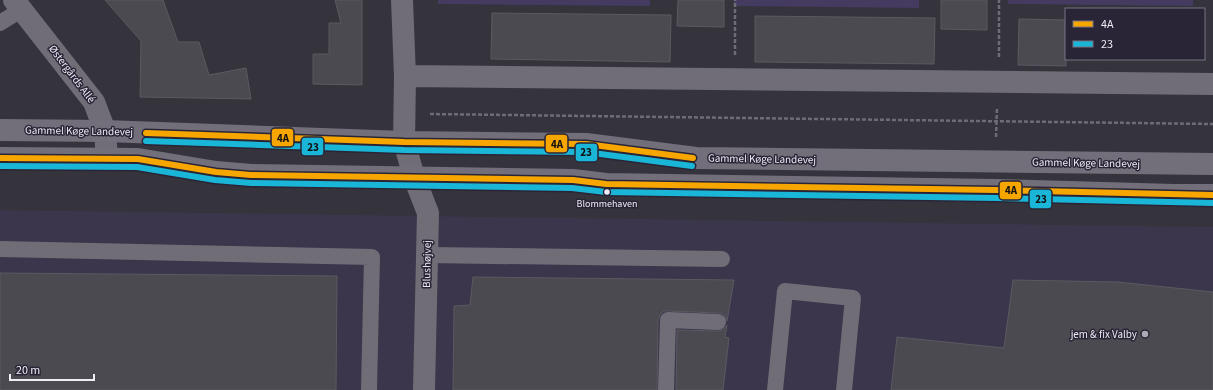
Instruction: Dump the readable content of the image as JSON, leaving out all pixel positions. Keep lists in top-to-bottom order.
{
  "streets": {
    "main road": ["Gammel Køge Landevej"],
    "street": ["Østergårds Allé", "Blushøjvej"]
  },
  "crossings": [
    ["Østergårds Allé", "Gammel Køge Landevej"],
    ["Gammel Køge Landevej", "Blushøjvej"]
  ],
  "places": ["Blommehaven", "jem & fix Valby"],
  "lines": ["transit line 4A", "transit line 23"],
  "legend": ["4A", "23"],
  "scale_bar": "20 m"
}
